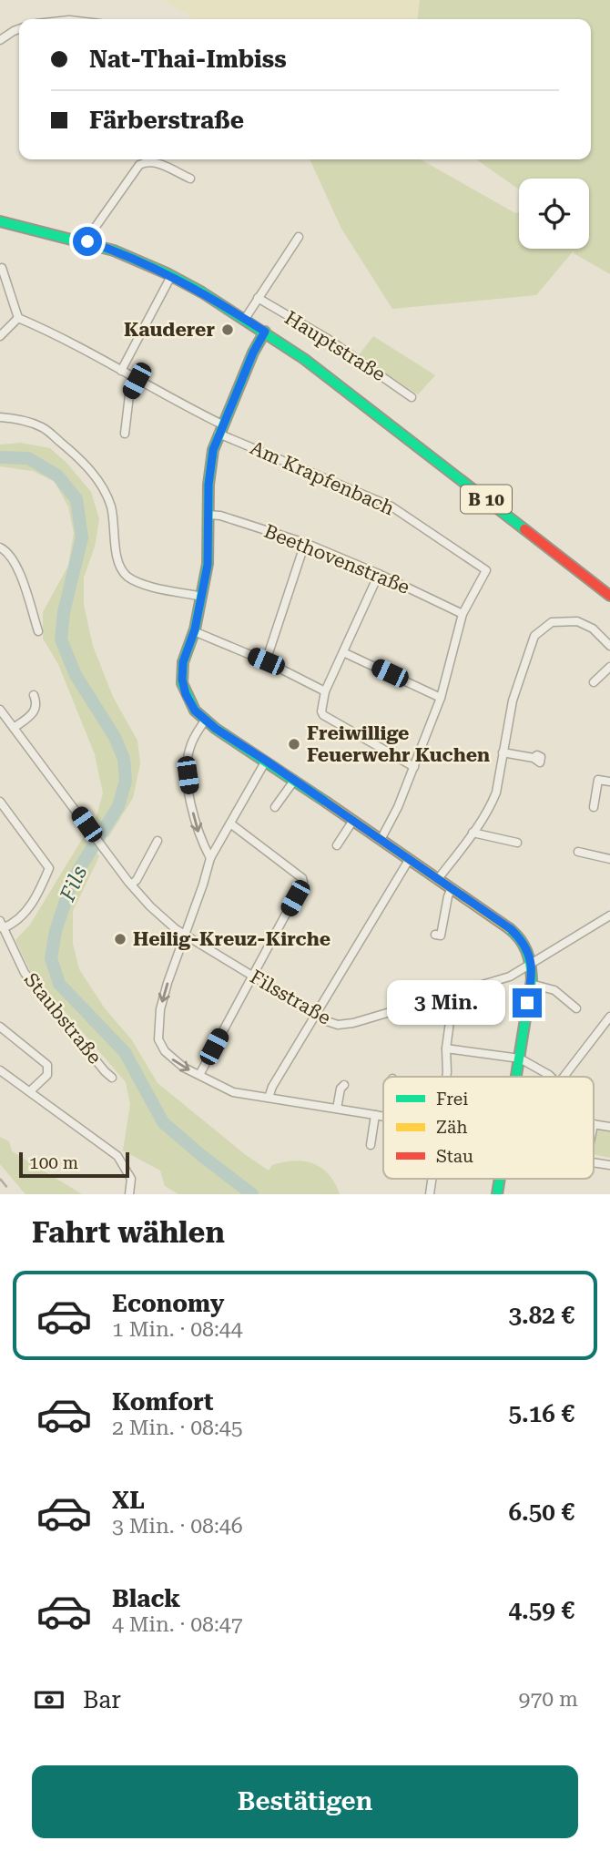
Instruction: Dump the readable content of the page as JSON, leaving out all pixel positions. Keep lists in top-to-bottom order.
{
  "streets": {
    "street": [
      "Hauptstraße",
      "Am Krapfenbach",
      "B 10",
      "Beethovenstraße",
      "Filsstraße",
      "Staubstraße"
    ]
  },
  "crossings": [
    ["Am Krapfenbach", "Beethovenstraße"]
  ],
  "water": ["Fils"],
  "places": ["Kauderer", "Freiwillige Feuerwehr Kuchen", "Heilig-Kreuz-Kirche"],
  "legend": ["Frei", "Zäh", "Stau"],
  "scale_bar": "100 m",
  "page": {
    "banner": ["Nat-Thai-Imbiss", "Färberstraße"],
    "bubble": "3 Min.",
    "scale": "100 m",
    "heading": "Fahrt wählen",
    "list": [
      {
        "name": "Economy",
        "note": "1 Min. · 08:44",
        "value": "3.82 €"
      },
      {
        "name": "Komfort",
        "note": "2 Min. · 08:45",
        "value": "5.16 €"
      },
      {
        "name": "XL",
        "note": "3 Min. · 08:46",
        "value": "6.50 €"
      },
      {
        "name": "Black",
        "note": "4 Min. · 08:47",
        "value": "4.59 €"
      }
    ],
    "pay": ["Bar", "970 m"],
    "buttons": "Bestätigen"
  }
}
